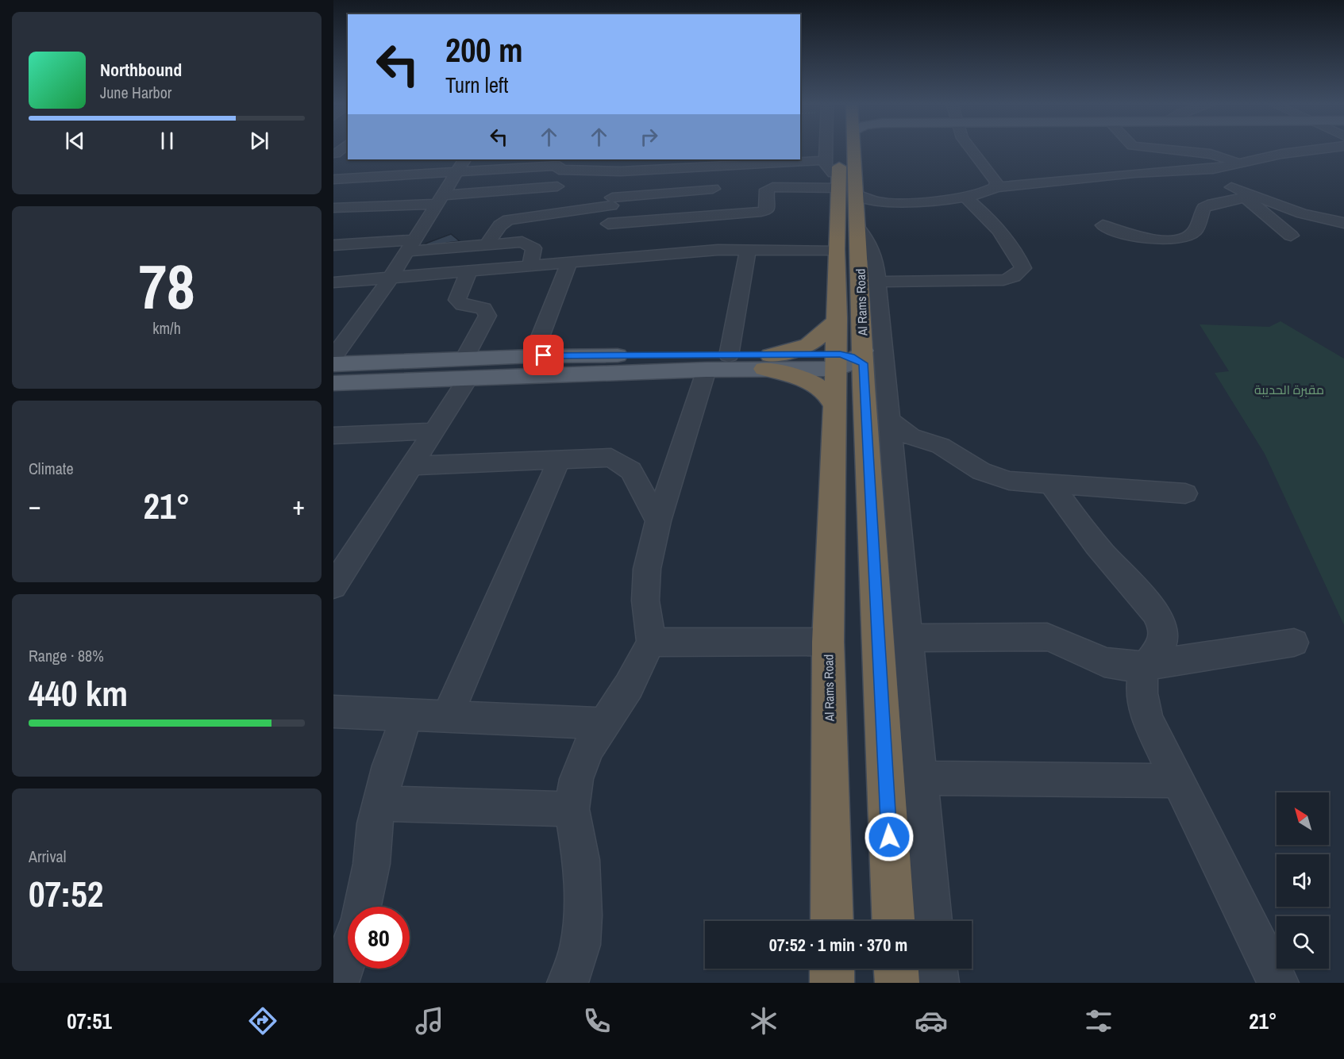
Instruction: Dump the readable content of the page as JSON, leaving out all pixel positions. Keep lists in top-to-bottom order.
{
  "streets": {
    "highway": ["Al Rams Road"]
  },
  "parks": ["مقبرة الحديبة"],
  "north": "top left",
  "page": {
    "turn": ["200 m", "Turn left"],
    "song": ["Northbound", "June Harbor"],
    "tile": [
      ["78", "km/h"],
      "Climate",
      ["Range · 88%", "440 km"],
      ["Arrival", "07:52"]
    ],
    "heat": ["−", "21°", "+"],
    "limit": "80",
    "trip": "07:52 · 1 min · 370 m",
    "tabs": ["07:51", "21°"]
  }
}
